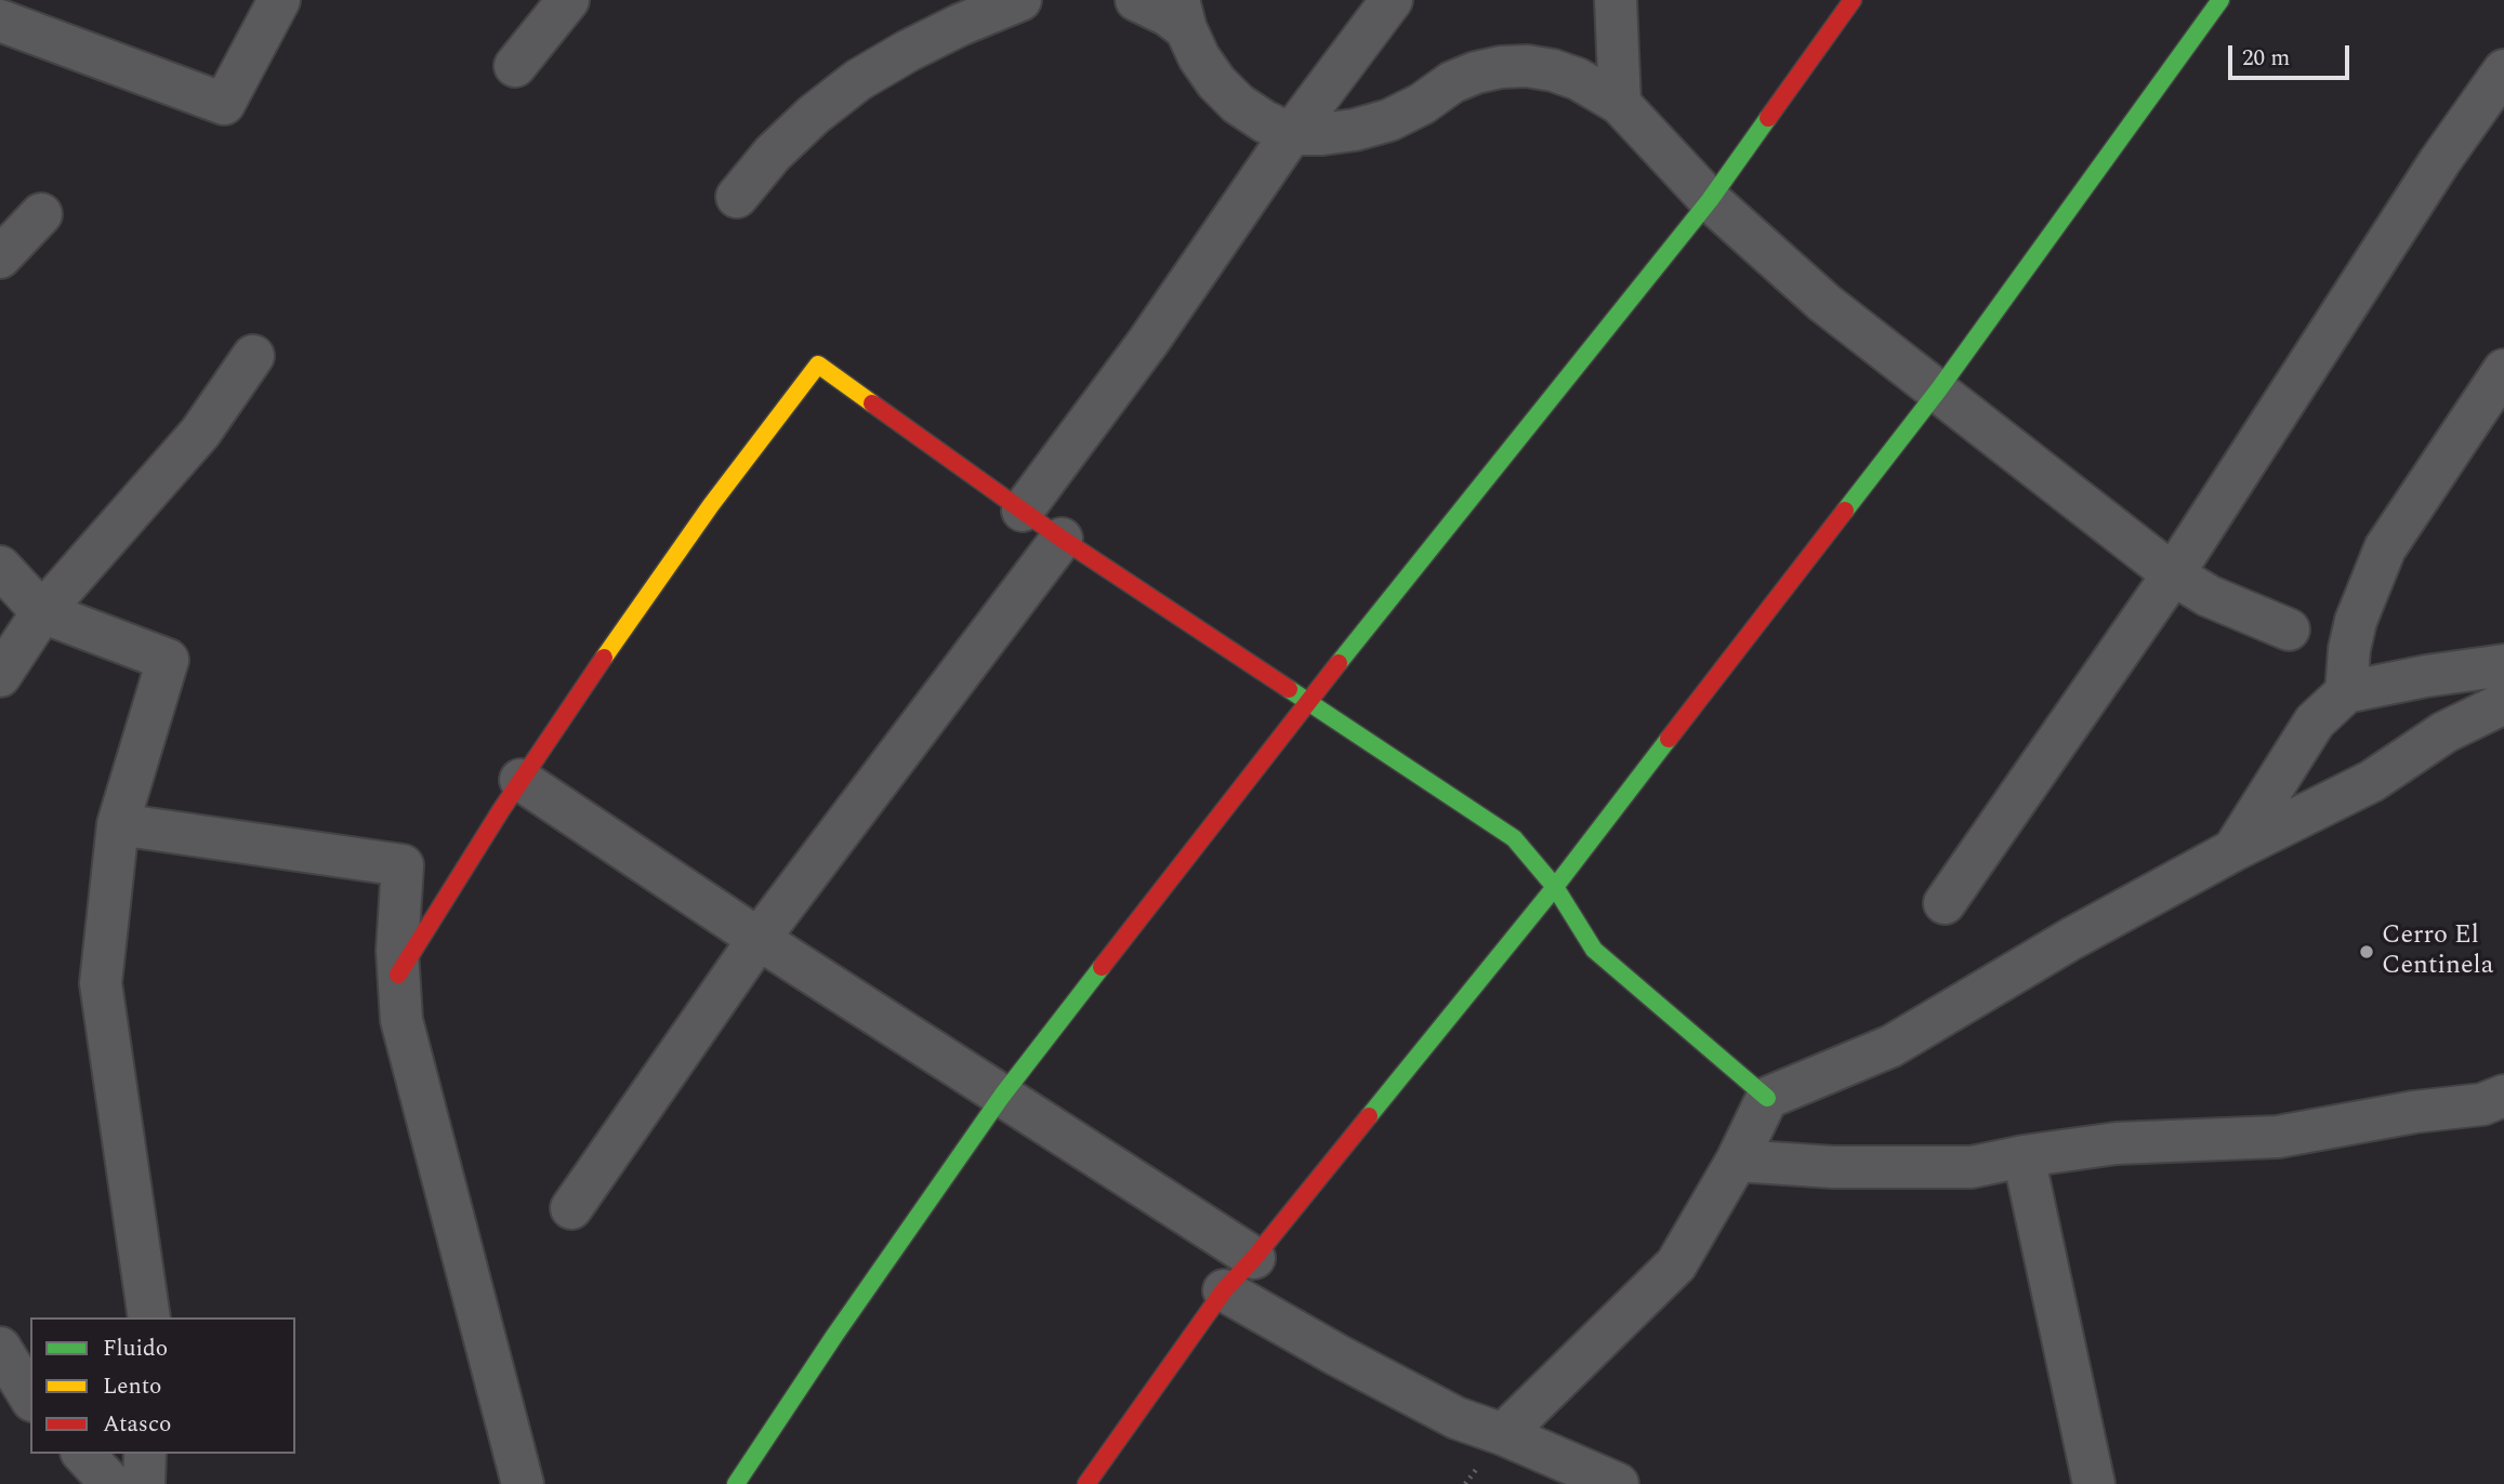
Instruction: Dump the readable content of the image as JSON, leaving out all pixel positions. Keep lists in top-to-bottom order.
{
  "places": ["Cerro El Centinela"],
  "legend": ["Fluido", "Lento", "Atasco"],
  "scale_bar": "20 m"
}
